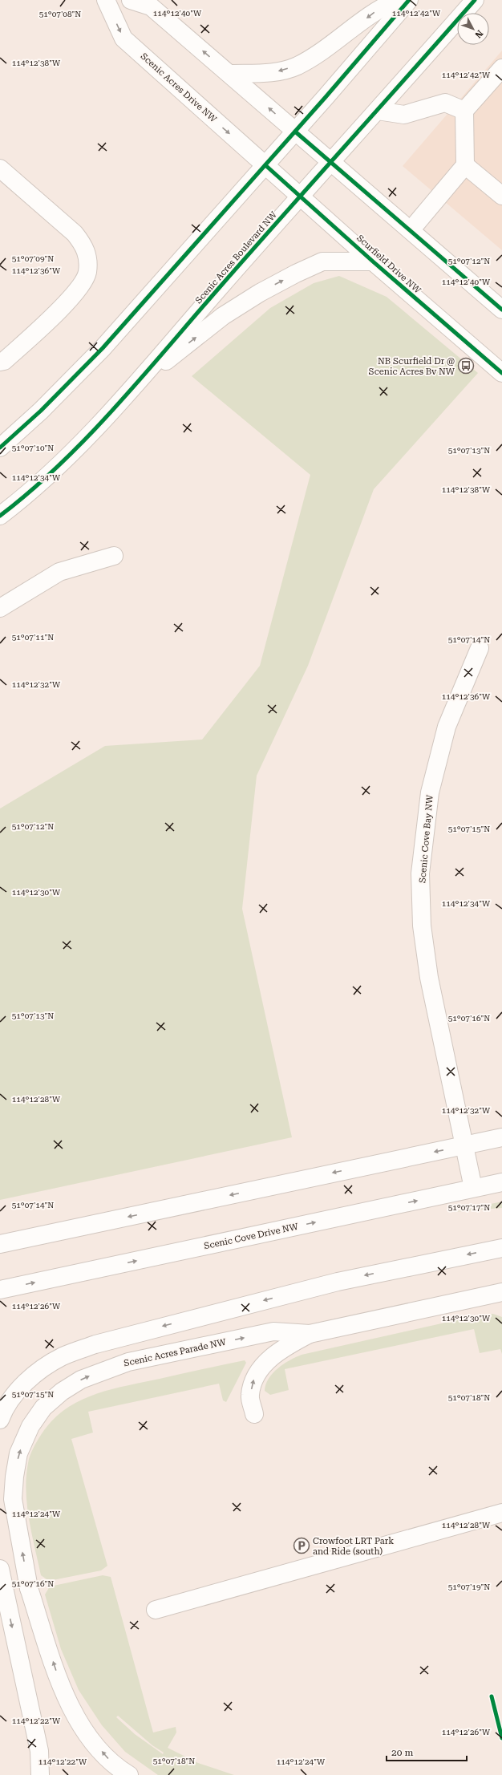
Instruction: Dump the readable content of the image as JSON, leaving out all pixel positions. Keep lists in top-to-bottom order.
{
  "streets": {
    "main road": [
      "Scenic Acres Drive NW",
      "Scenic Acres Boulevard NW",
      "Scurfield Drive NW",
      "Scenic Cove Bay NW",
      "Scenic Cove Drive NW",
      "Scenic Acres Parade NW"
    ]
  },
  "crossings": [
    ["Scenic Acres Drive NW", "Scurfield Drive NW"],
    ["Scenic Acres Boulevard NW", "Scurfield Drive NW"],
    ["Scenic Cove Bay NW", "Scenic Cove Drive NW"]
  ],
  "places": {
    "bus stop": ["NB Scurfield Dr @ Scenic Acres Bv NW"],
    "parking": ["Crowfoot LRT Park and Ride (south)"]
  },
  "scale_bar": "20 m",
  "north": "bottom right",
  "coordinates": [
    "114°12'40\"W",
    "114°12'42\"W",
    "51°07'08\"N",
    "114°12'38\"W",
    "51°07'09\"N",
    "51°07'12\"N",
    "114°12'36\"W",
    "51°07'10\"N",
    "51°07'13\"N",
    "114°12'34\"W",
    "51°07'11\"N",
    "51°07'14\"N",
    "114°12'32\"W",
    "51°07'15\"N",
    "114°12'30\"W",
    "51°07'16\"N",
    "114°12'28\"W",
    "51°07'17\"N",
    "114°12'26\"W",
    "51°07'18\"N",
    "114°12'24\"W",
    "51°07'19\"N",
    "114°12'22\"W"
  ]
}
